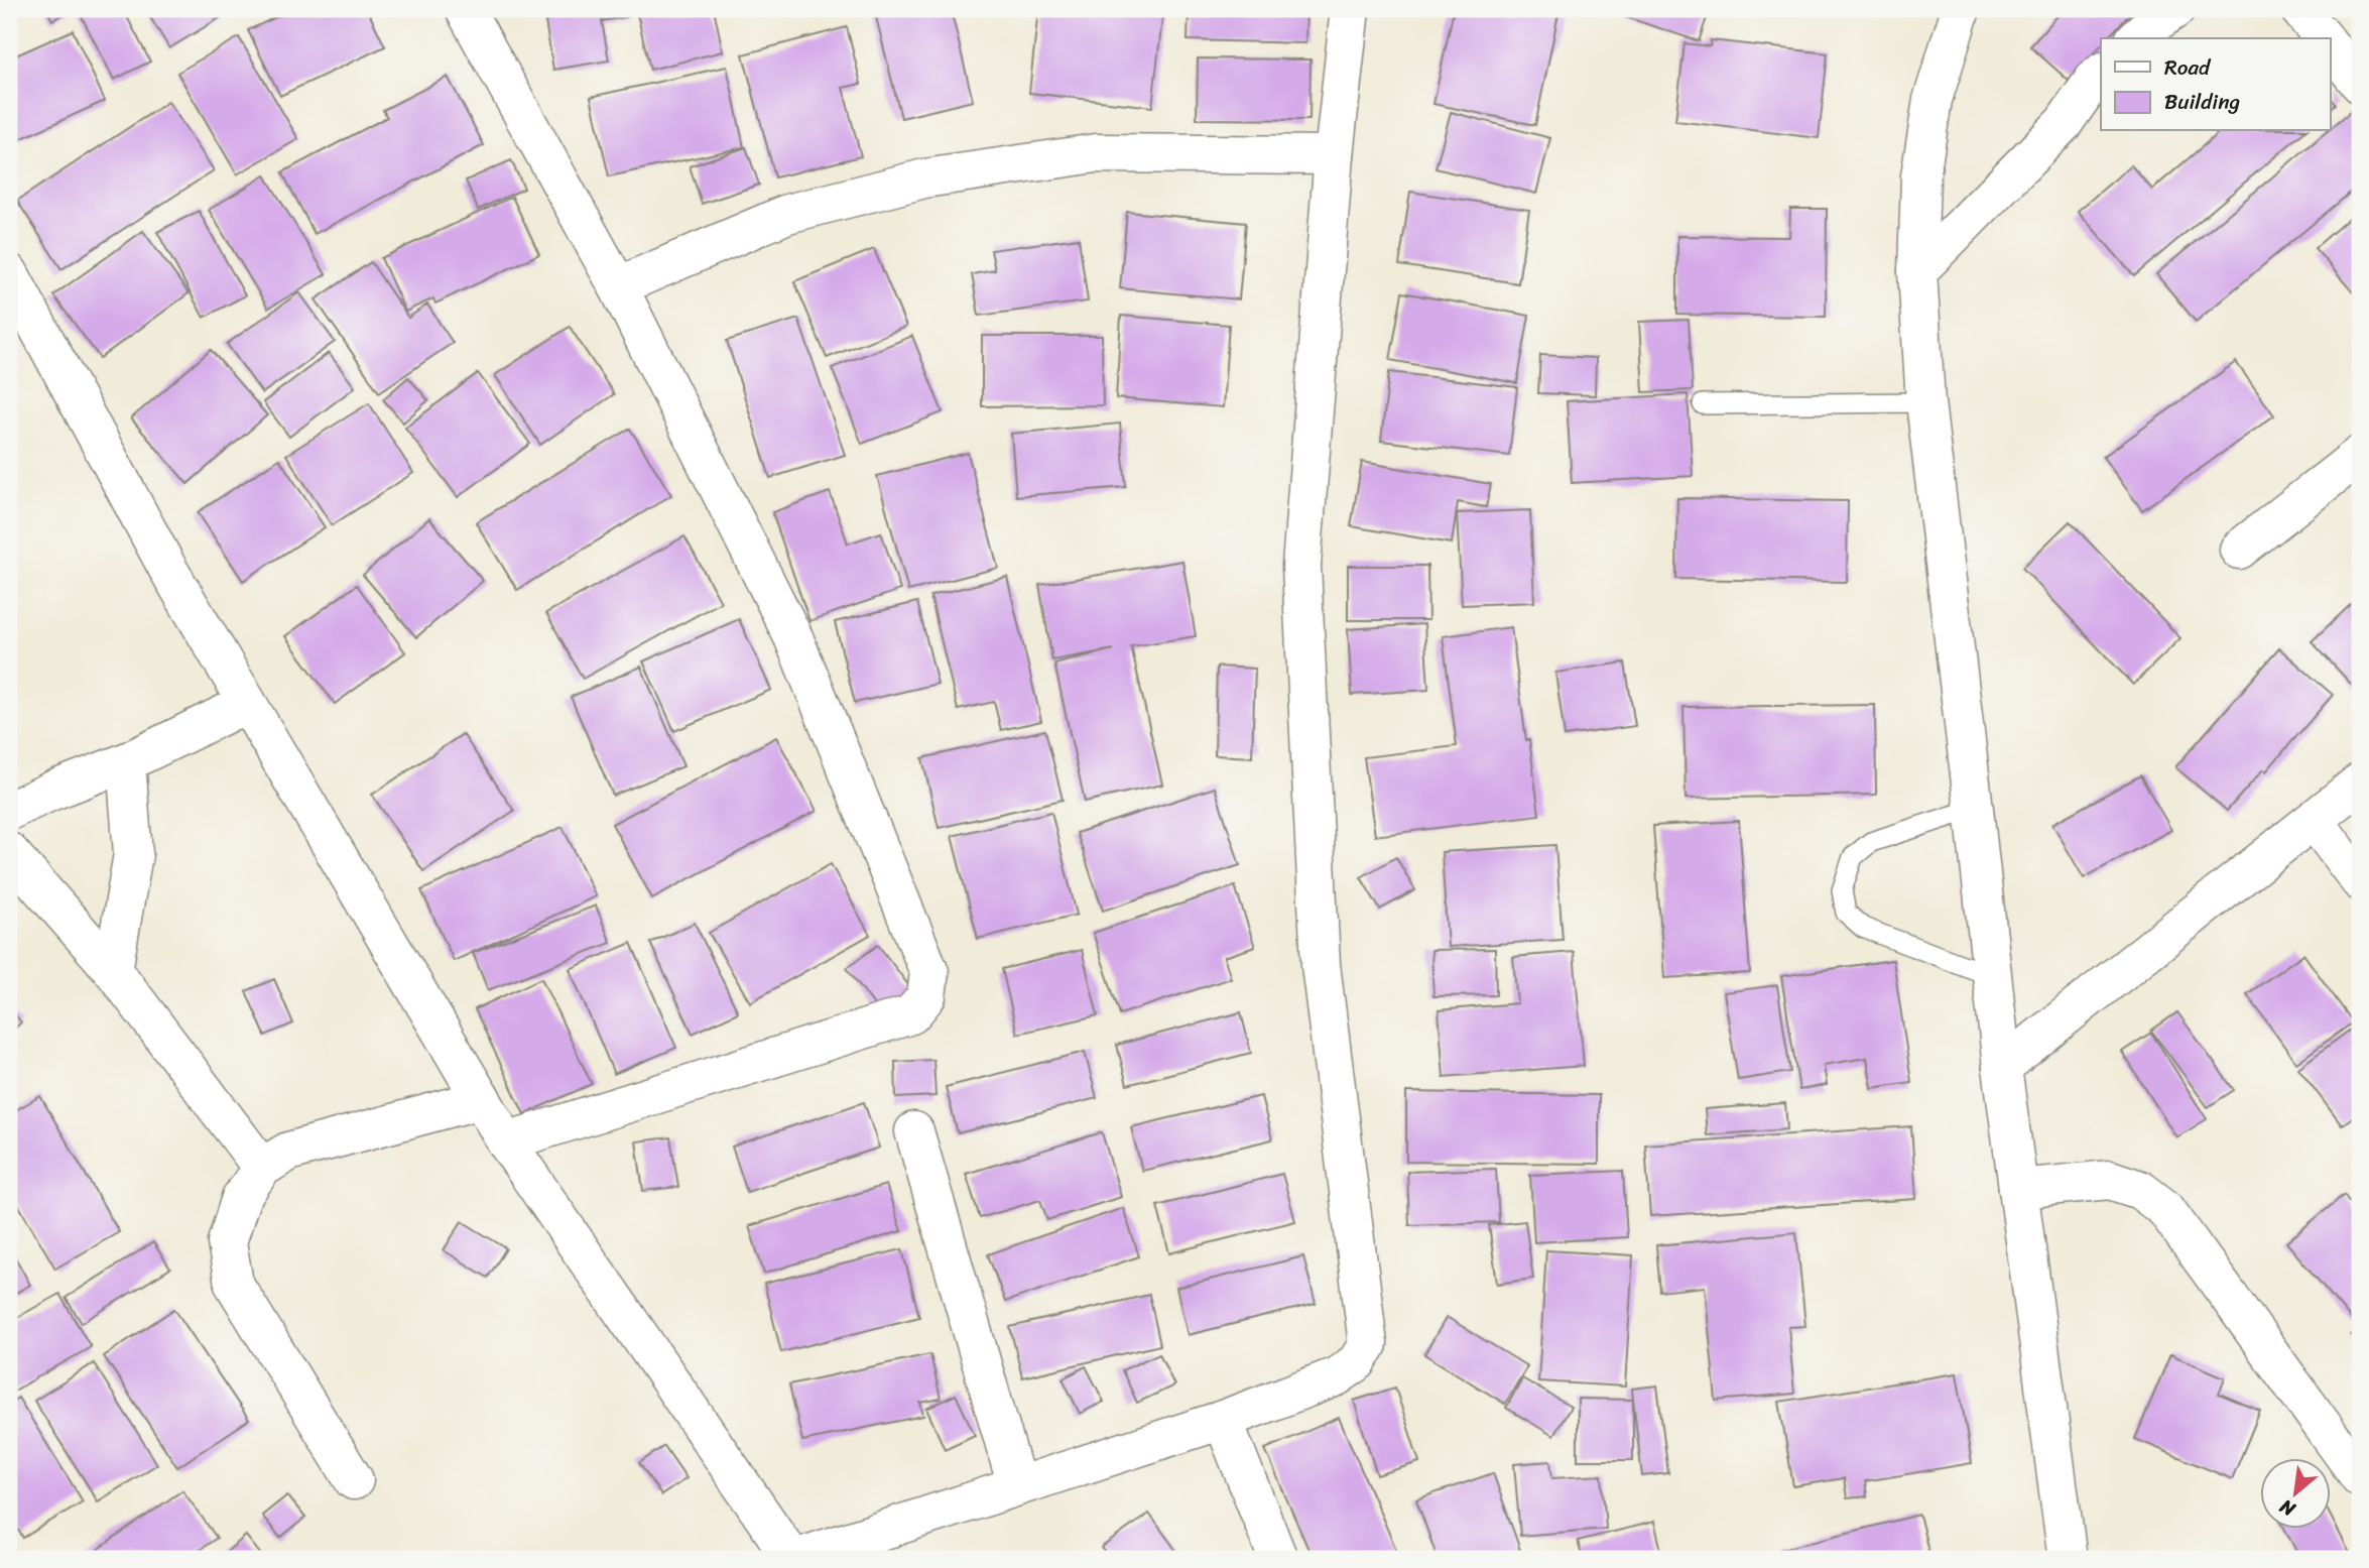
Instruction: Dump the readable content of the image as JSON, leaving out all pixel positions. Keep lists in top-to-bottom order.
{
  "legend": ["Road", "Building"],
  "north": "bottom left"
}
